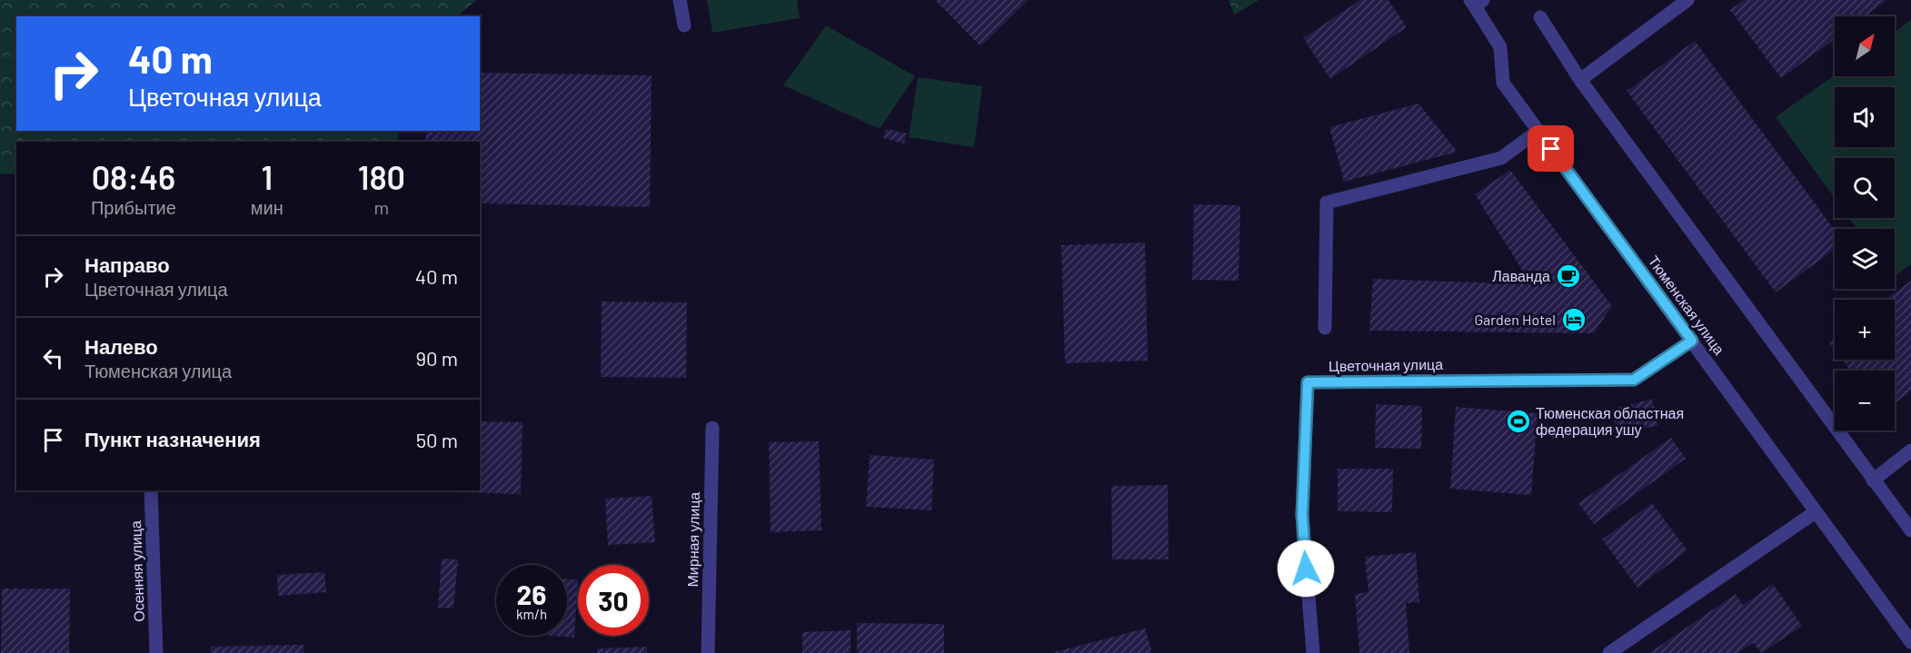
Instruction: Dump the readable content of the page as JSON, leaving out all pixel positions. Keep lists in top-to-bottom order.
{
  "streets": {
    "street": [
      "Тюменская улица",
      "Цветочная улица",
      "Мирная улица",
      "Осенняя улица"
    ]
  },
  "crossings": [
    ["Тюменская улица", "Цветочная улица"]
  ],
  "places": {
    "cafe": ["Лаванда"],
    "hotel": ["Garden Hotel"],
    "sports": ["Тюменская областная федерация ушу"]
  },
  "north": "top right",
  "page": {
    "map_buttons": ["+", "−"],
    "turn": ["40 m", "Цветочная улица"],
    "eta": [
      "08:46",
      "Прибытие",
      "1",
      "мин",
      "180",
      "m"
    ],
    "list": [
      {
        "name": "Направо",
        "note": "Цветочная улица",
        "value": "40 m"
      },
      {
        "name": "Налево",
        "note": "Тюменская улица",
        "value": "90 m"
      },
      {
        "name": "Пункт назначения",
        "value": "50 m"
      }
    ],
    "speed": "26 km/h",
    "limit": "30"
  }
}
